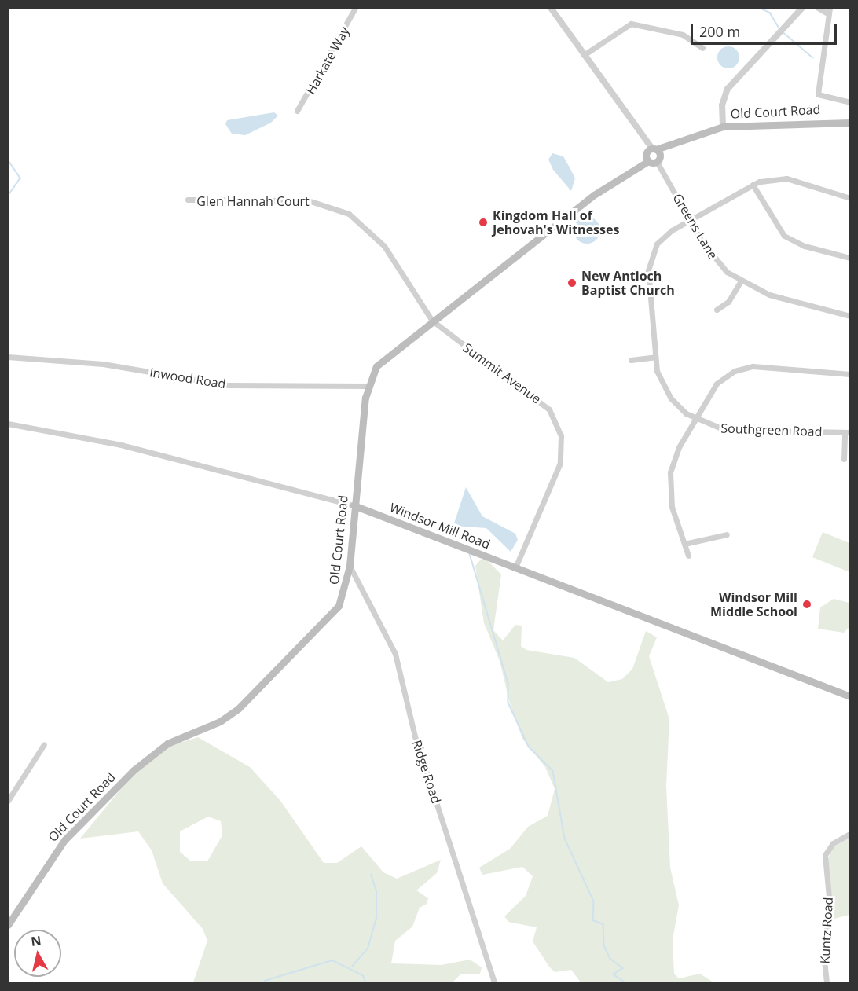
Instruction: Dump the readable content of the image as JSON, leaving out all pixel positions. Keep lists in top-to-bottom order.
{
  "streets": {
    "main road": ["Old Court Road", "Windsor Mill Road"],
    "street": [
      "Harkate Way",
      "Glen Hannah Court",
      "Greens Lane",
      "Summit Avenue",
      "Inwood Road",
      "Southgreen Road",
      "Ridge Road",
      "Kuntz Road"
    ]
  },
  "crossings": [
    ["Old Court Road", "Glen Hannah Court"],
    ["Old Court Road", "Greens Lane"],
    ["Old Court Road", "Summit Avenue"],
    ["Old Court Road", "Inwood Road"],
    ["Old Court Road", "Windsor Mill Road"],
    ["Old Court Road", "Ridge Road"],
    ["Glen Hannah Court", "Summit Avenue"],
    ["Summit Avenue", "Windsor Mill Road"]
  ],
  "places": ["Kingdom Hall of Jehovah's Witnesses", "New Antioch Baptist Church", "Windsor Mill Middle School"],
  "scale_bar": "200 m",
  "north": "top"
}
